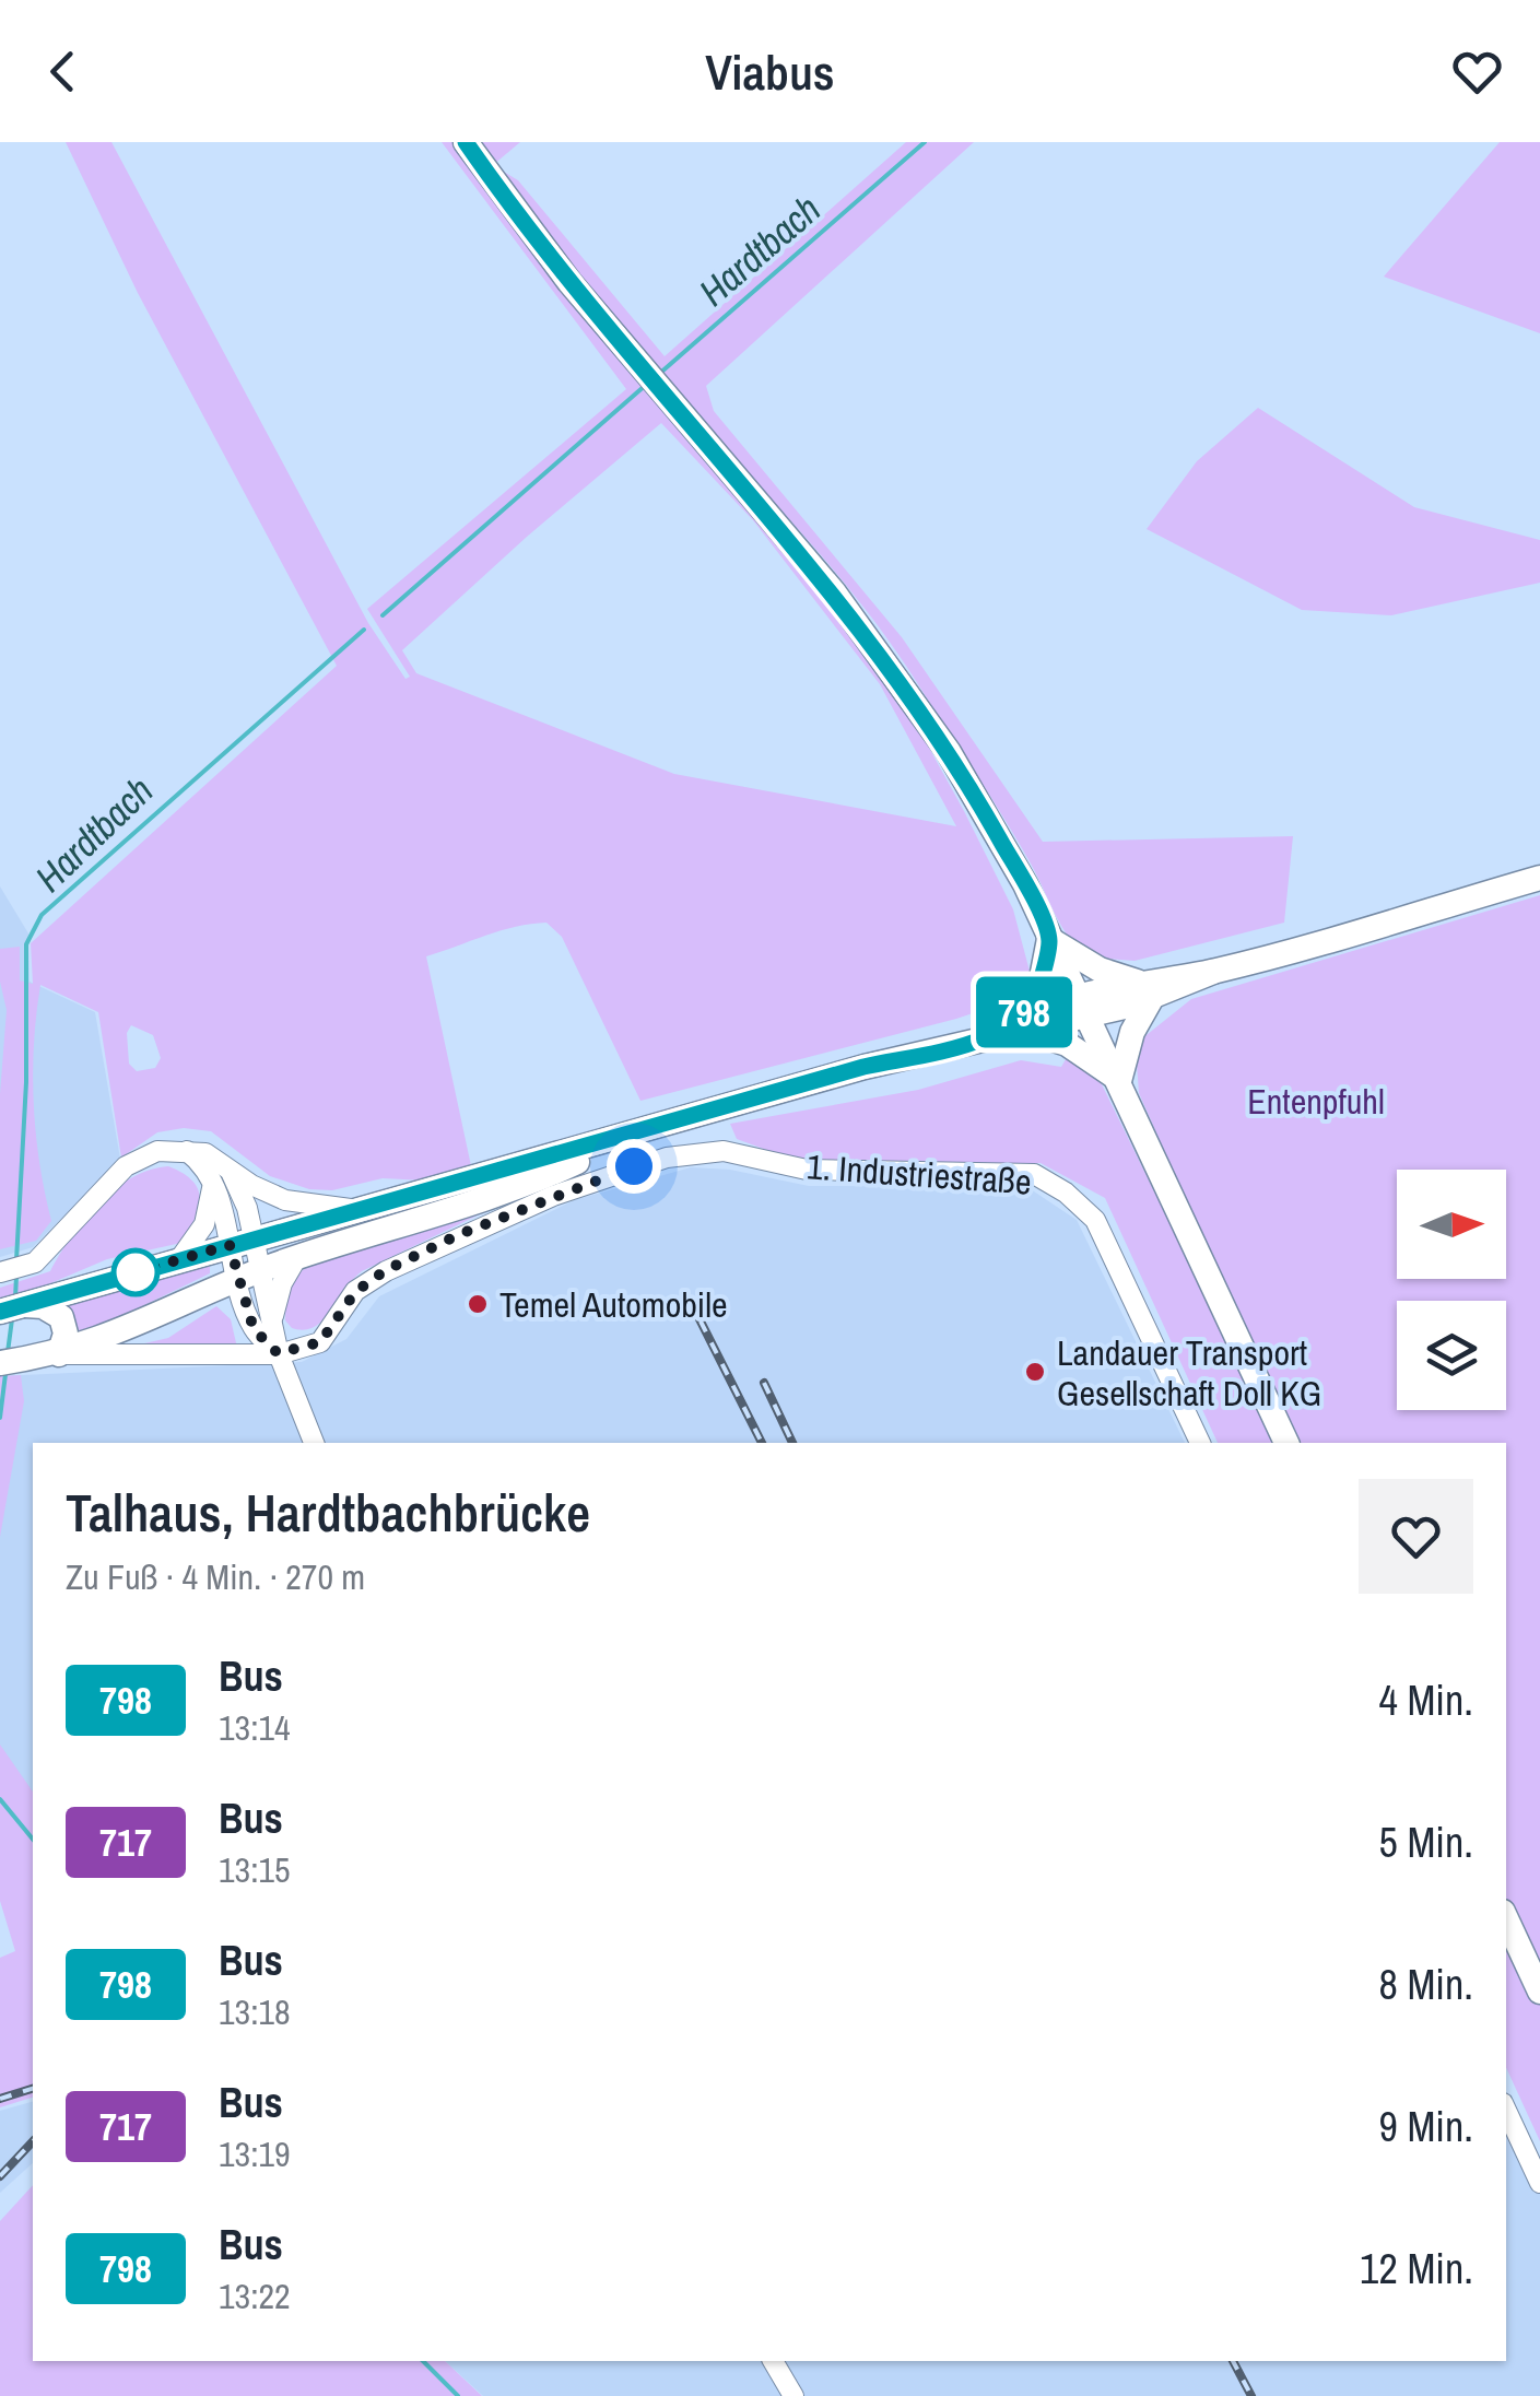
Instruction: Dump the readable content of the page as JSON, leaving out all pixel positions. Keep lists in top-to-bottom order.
{
  "streets": {
    "street": ["1. Industriestraße"]
  },
  "water": ["Hardtbach"],
  "parks": ["Entenpfuhl"],
  "places": ["Temel Automobile", "Landauer Transport Gesellschaft Doll KG"],
  "lines": ["bus line 798"],
  "north": "right",
  "page": {
    "header": "Viabus",
    "on_map": "798",
    "heading": ["Talhaus, Hardtbachbrücke", "Zu Fuß · 4 Min. · 270 m"],
    "list": [
      {
        "mark": "798",
        "name": "Bus",
        "note": "13:14",
        "value": "4 Min."
      },
      {
        "mark": "717",
        "name": "Bus",
        "note": "13:15",
        "value": "5 Min."
      },
      {
        "mark": "798",
        "name": "Bus",
        "note": "13:18",
        "value": "8 Min."
      },
      {
        "mark": "717",
        "name": "Bus",
        "note": "13:19",
        "value": "9 Min."
      },
      {
        "mark": "798",
        "name": "Bus",
        "note": "13:22",
        "value": "12 Min."
      }
    ]
  }
}
